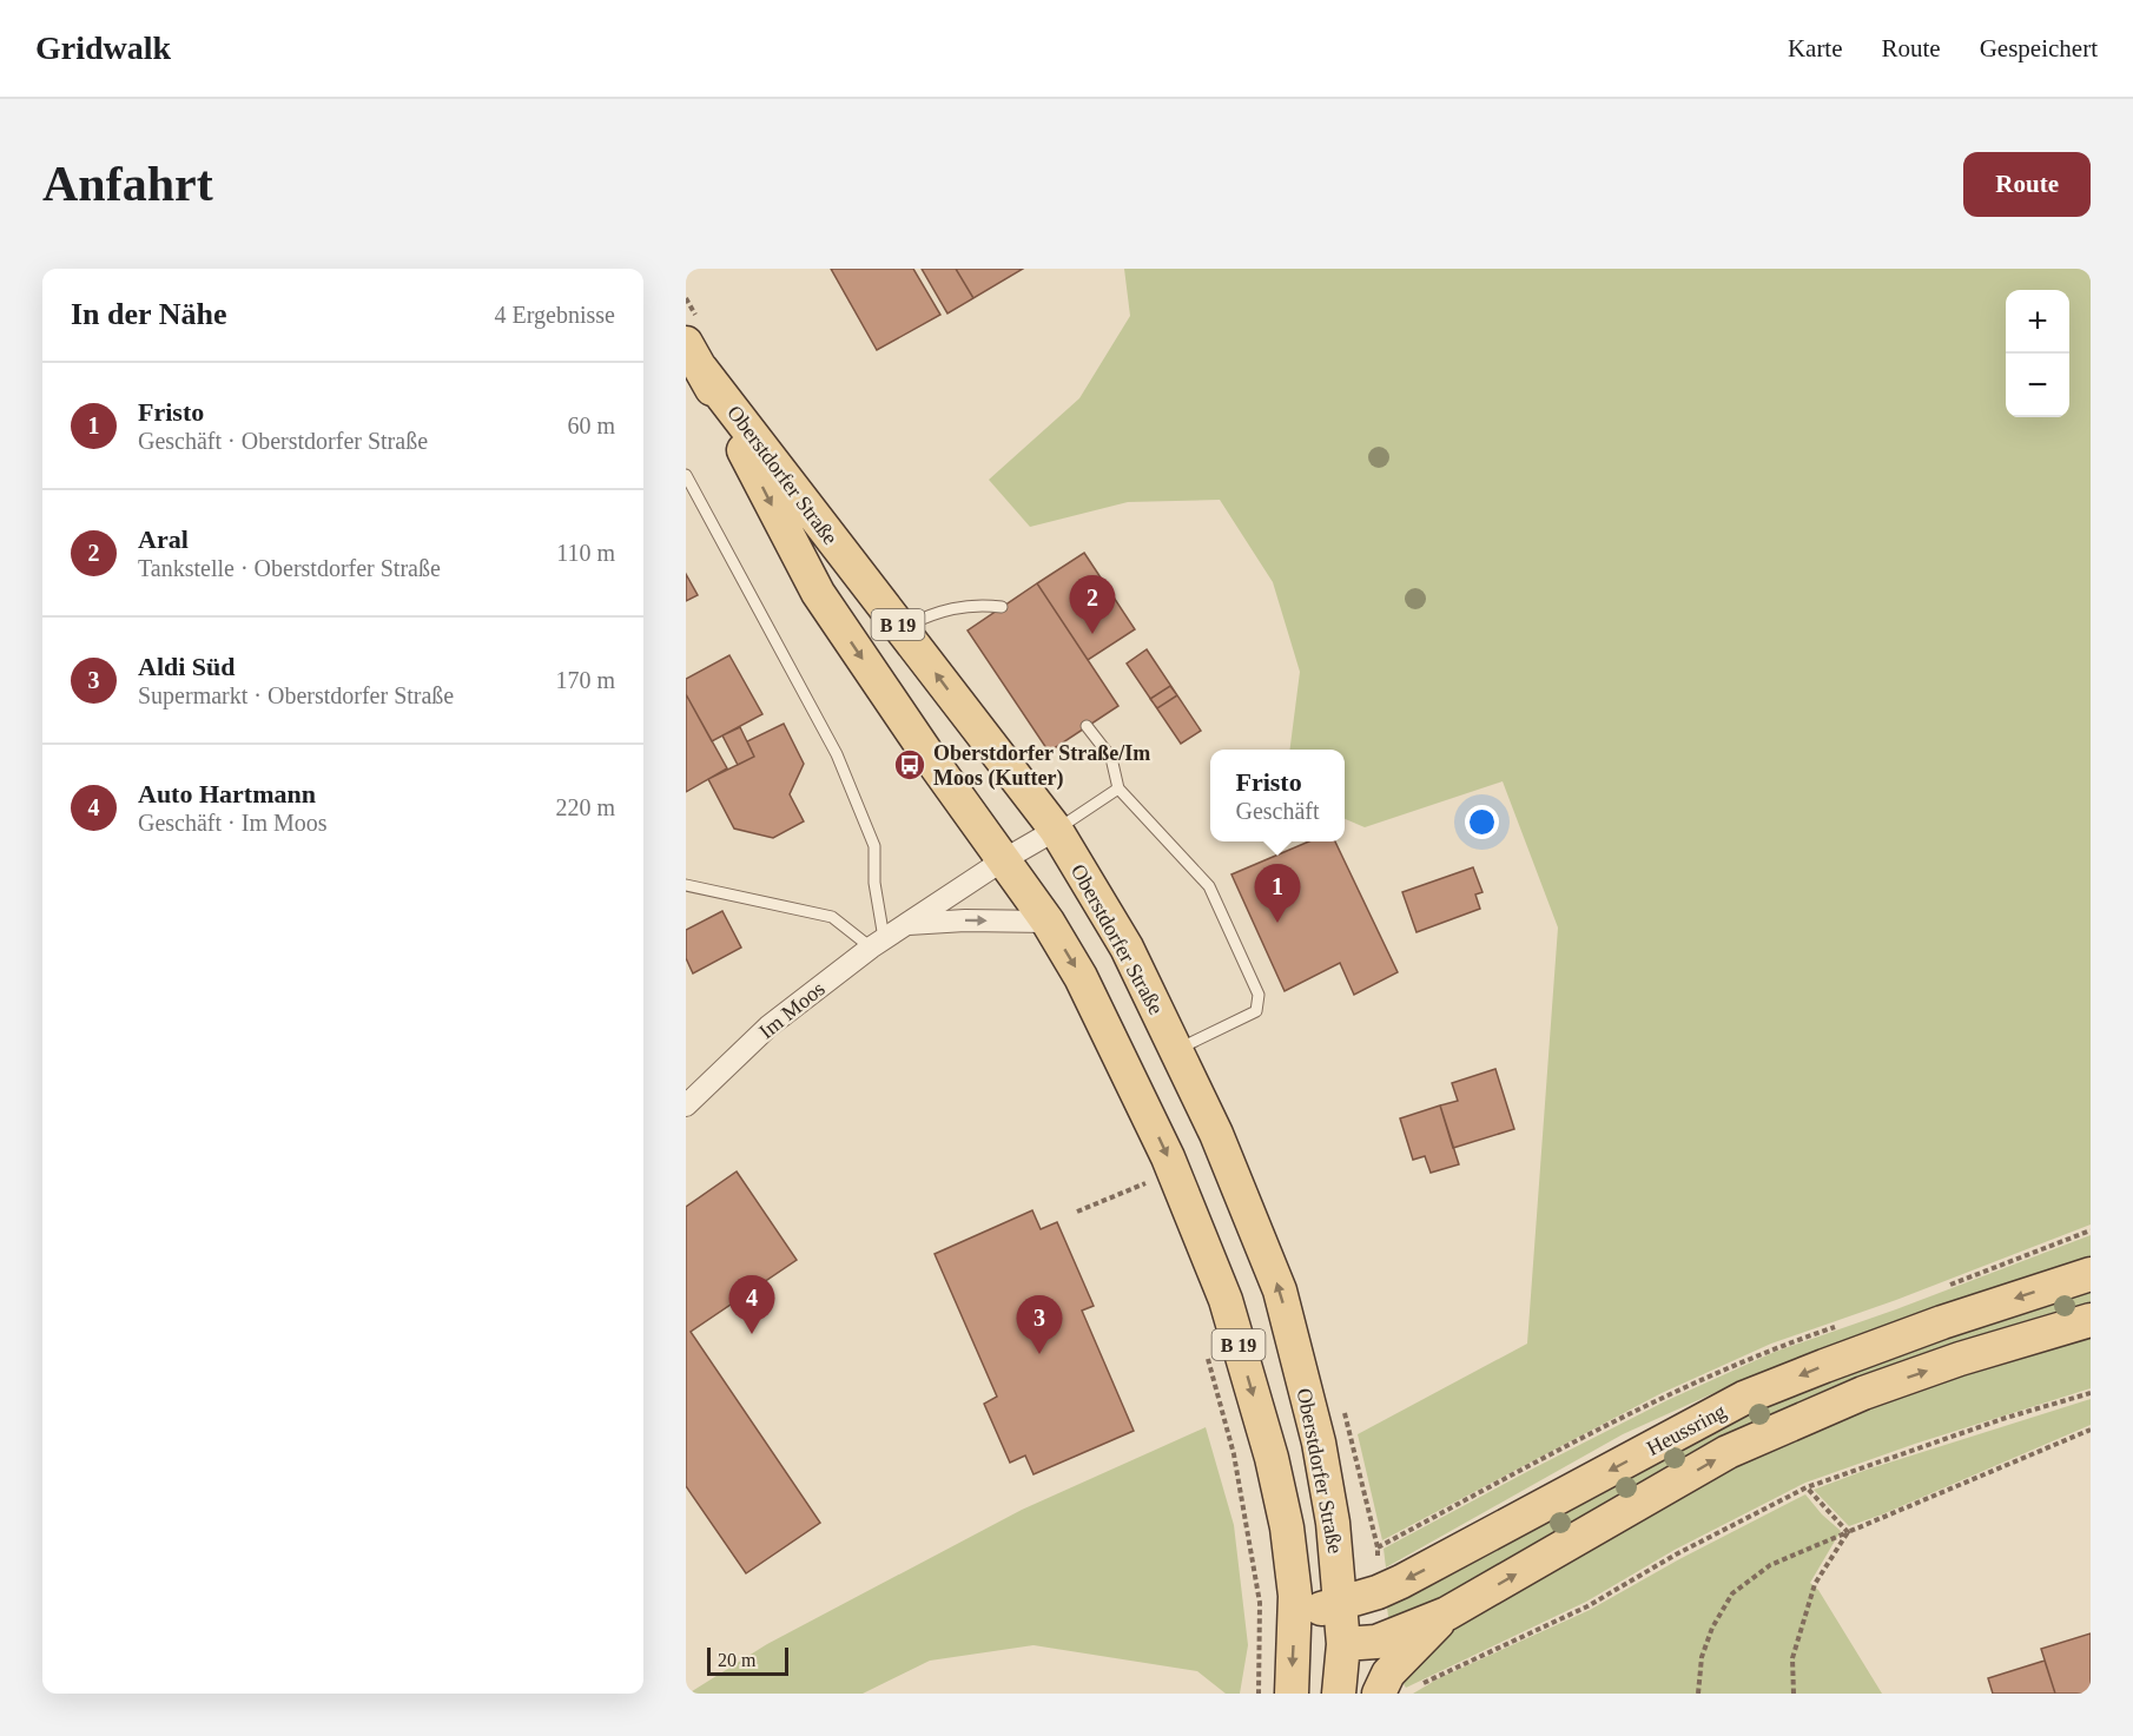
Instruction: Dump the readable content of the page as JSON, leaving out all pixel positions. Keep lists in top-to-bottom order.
{
  "streets": {
    "main road": ["Oberstdorfer Straße", "B 19", "Heussring"],
    "street": ["Im Moos"]
  },
  "crossings": [
    ["Oberstdorfer Straße", "B 19"],
    ["Oberstdorfer Straße", "Im Moos"],
    ["Oberstdorfer Straße", "Heussring"],
    ["B 19", "Heussring"]
  ],
  "places": {
    "bus stop": ["Oberstdorfer Straße/Im Moos (Kutter)"]
  },
  "scale_bar": "20 m",
  "page": {
    "header": "Gridwalk",
    "nav": ["Karte", "Route", "Gespeichert"],
    "buttons": "Route",
    "title": "Anfahrt",
    "heading": ["In der Nähe", "4 Ergebnisse"],
    "map_buttons": ["+", "−"],
    "list": [
      {
        "mark": "1",
        "name": "Fristo",
        "note": "Geschäft · Oberstdorfer Straße",
        "value": "60 m"
      },
      {
        "mark": "2",
        "name": "Aral",
        "note": "Tankstelle · Oberstdorfer Straße",
        "value": "110 m"
      },
      {
        "mark": "3",
        "name": "Aldi Süd",
        "note": "Supermarkt · Oberstdorfer Straße",
        "value": "170 m"
      },
      {
        "mark": "4",
        "name": "Auto Hartmann",
        "note": "Geschäft · Im Moos",
        "value": "220 m"
      }
    ],
    "pins": [
      "2",
      "1",
      "4",
      "3"
    ],
    "popup": ["Fristo", "Geschäft"],
    "scale": "20 m"
  }
}
